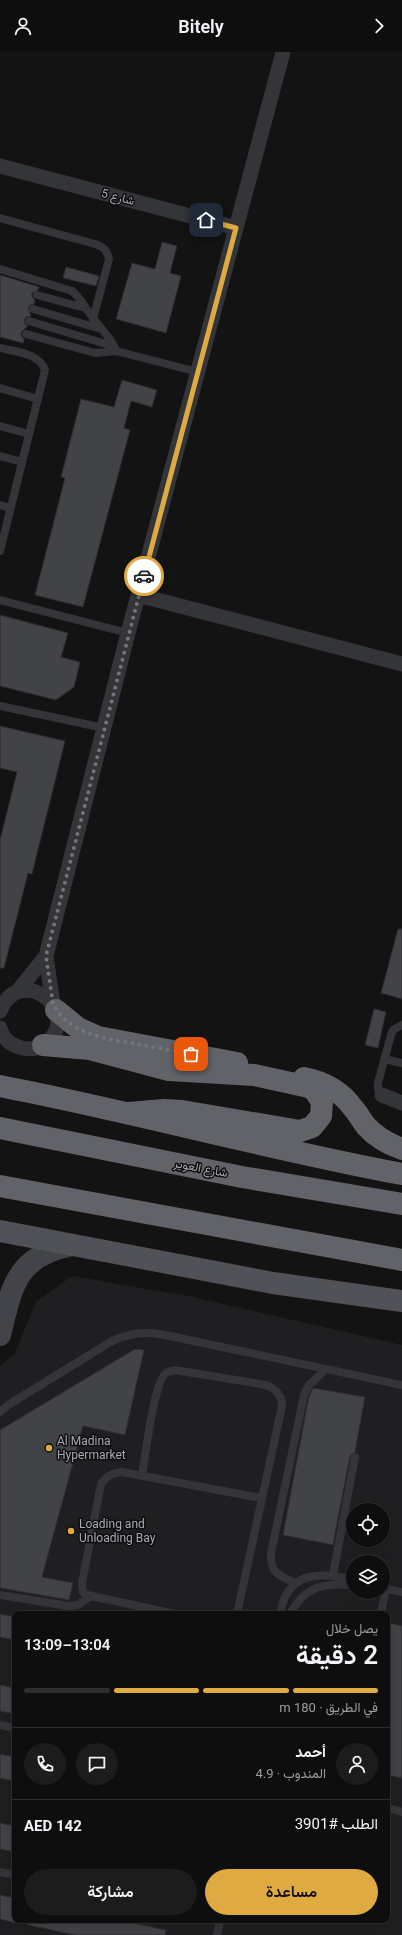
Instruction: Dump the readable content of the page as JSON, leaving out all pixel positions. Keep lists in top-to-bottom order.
{
  "streets": {
    "highway": ["شارع العوير"],
    "street": ["شارع 5"]
  },
  "places": ["Al Madina Hypermarket", "Loading and Unloading Bay"],
  "page": {
    "header": "Bitely",
    "heading": ["2 دقيقة", "يصل خلال", "13:04–13:09"],
    "panel": [
      "أحمد",
      "المندوب · 4.9",
      "الطلب #3901",
      "AED 142"
    ],
    "bar": "في الطريق · 180 m",
    "buttons": ["مساعدة", "مشاركة"]
  }
}
